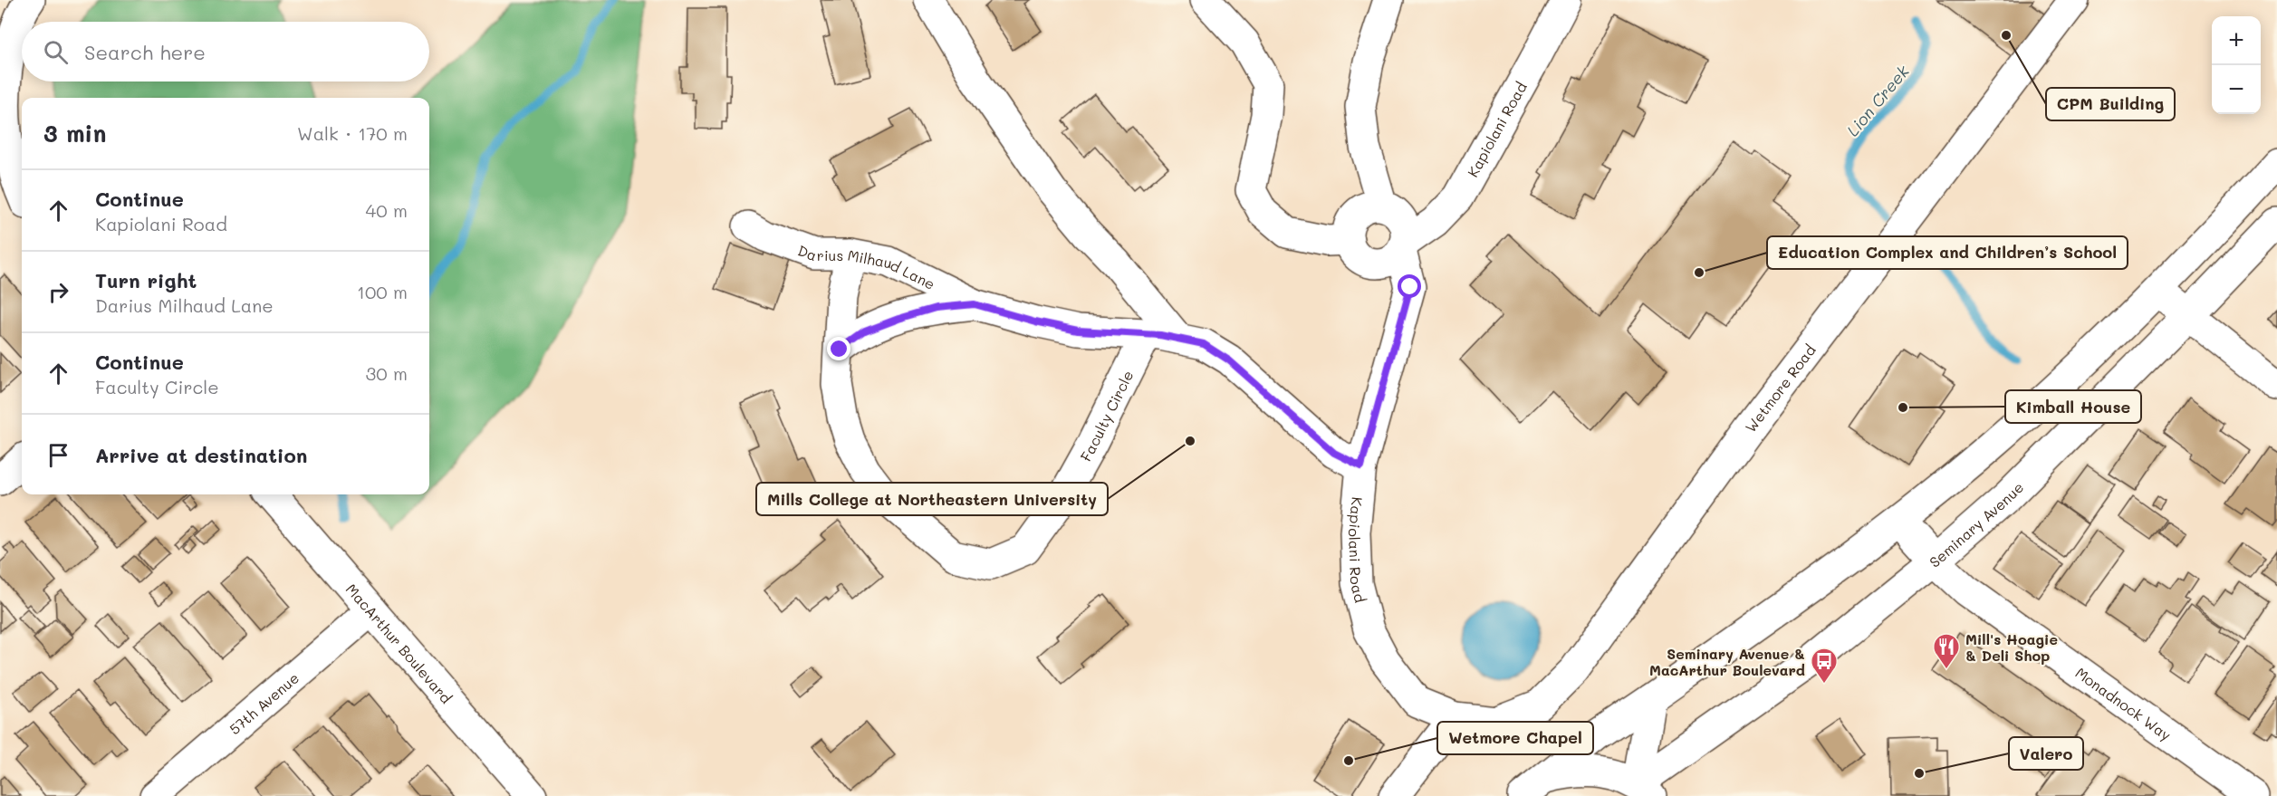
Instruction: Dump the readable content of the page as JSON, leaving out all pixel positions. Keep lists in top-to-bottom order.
{
  "streets": {
    "street": [
      "Kapiolani Road",
      "Darius Milhaud Lane",
      "Wetmore Road",
      "Faculty Circle",
      "Seminary Avenue",
      "MacArthur Boulevard",
      "57th Avenue",
      "Monadnock Way"
    ]
  },
  "crossings": [
    ["Kapiolani Road", "Darius Milhaud Lane"],
    ["Kapiolani Road", "Wetmore Road"],
    ["Darius Milhaud Lane", "Faculty Circle"],
    ["Seminary Avenue", "Monadnock Way"],
    ["MacArthur Boulevard", "57th Avenue"]
  ],
  "water": ["Lion Creek"],
  "places": {
    "other": [
      "CPM Building",
      "Education Complex and Children’s School",
      "Kimball House",
      "Mills College at Northeastern University",
      "Wetmore Chapel",
      "Valero"
    ],
    "restaurant": ["Mill's Hoagie & Deli Shop"],
    "bus stop": ["Seminary Avenue & MacArthur Boulevard"]
  },
  "page": {
    "map_buttons": ["+", "−"],
    "search": "Search here",
    "heading": ["3 min", "Walk · 170 m"],
    "list": [
      ["Continue", "Kapiolani Road", "40 m"],
      ["Turn right", "Darius Milhaud Lane", "100 m"],
      ["Continue", "Faculty Circle", "30 m"],
      "Arrive at destination"
    ]
  }
}
